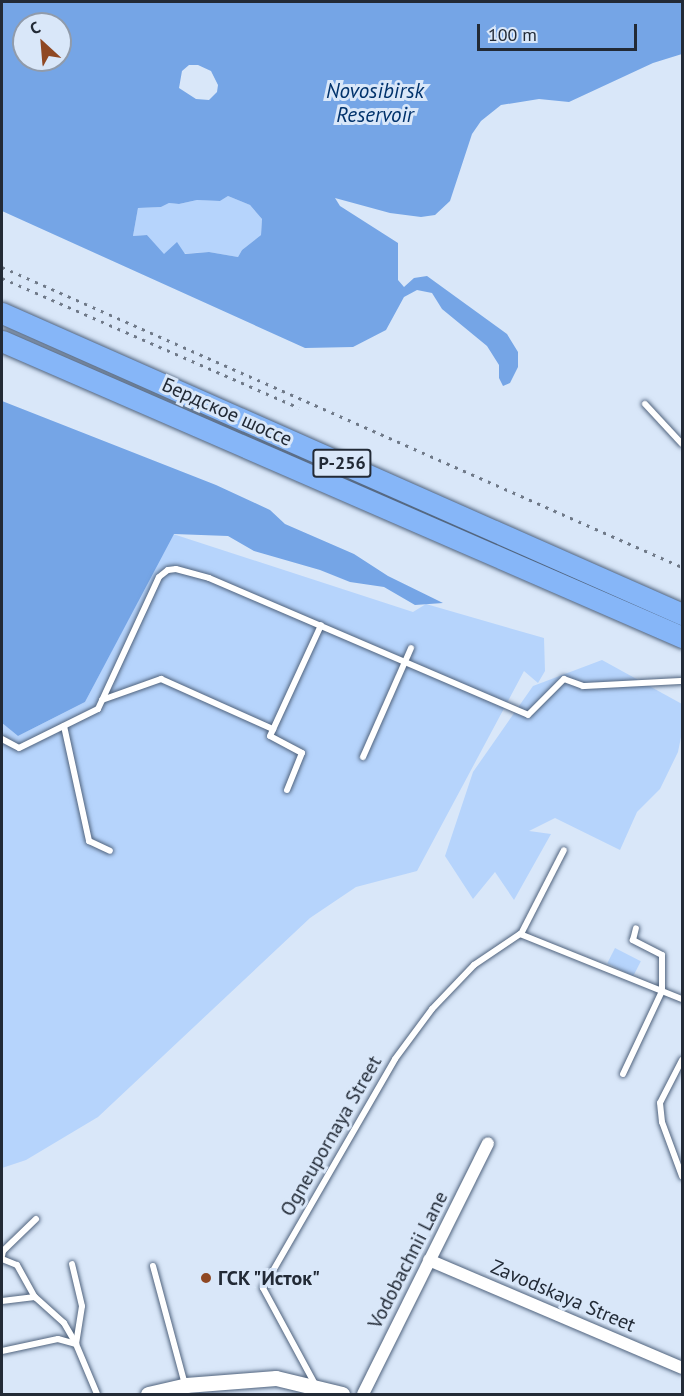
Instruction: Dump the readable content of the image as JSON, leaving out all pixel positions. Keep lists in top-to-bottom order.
{
  "streets": {
    "highway": ["Бердское шоссе", "Р-256"],
    "street": ["Vodobachnii Lane", "Zavodskaya Street"],
    "lane": ["Ogneupornaya Street"]
  },
  "crossings": [
    ["Vodobachnii Lane", "Zavodskaya Street"]
  ],
  "water": ["Novosibirsk Reservoir"],
  "places": ["ГСК \"Исток\""],
  "scale_bar": "100 m",
  "north": "top left"
}
